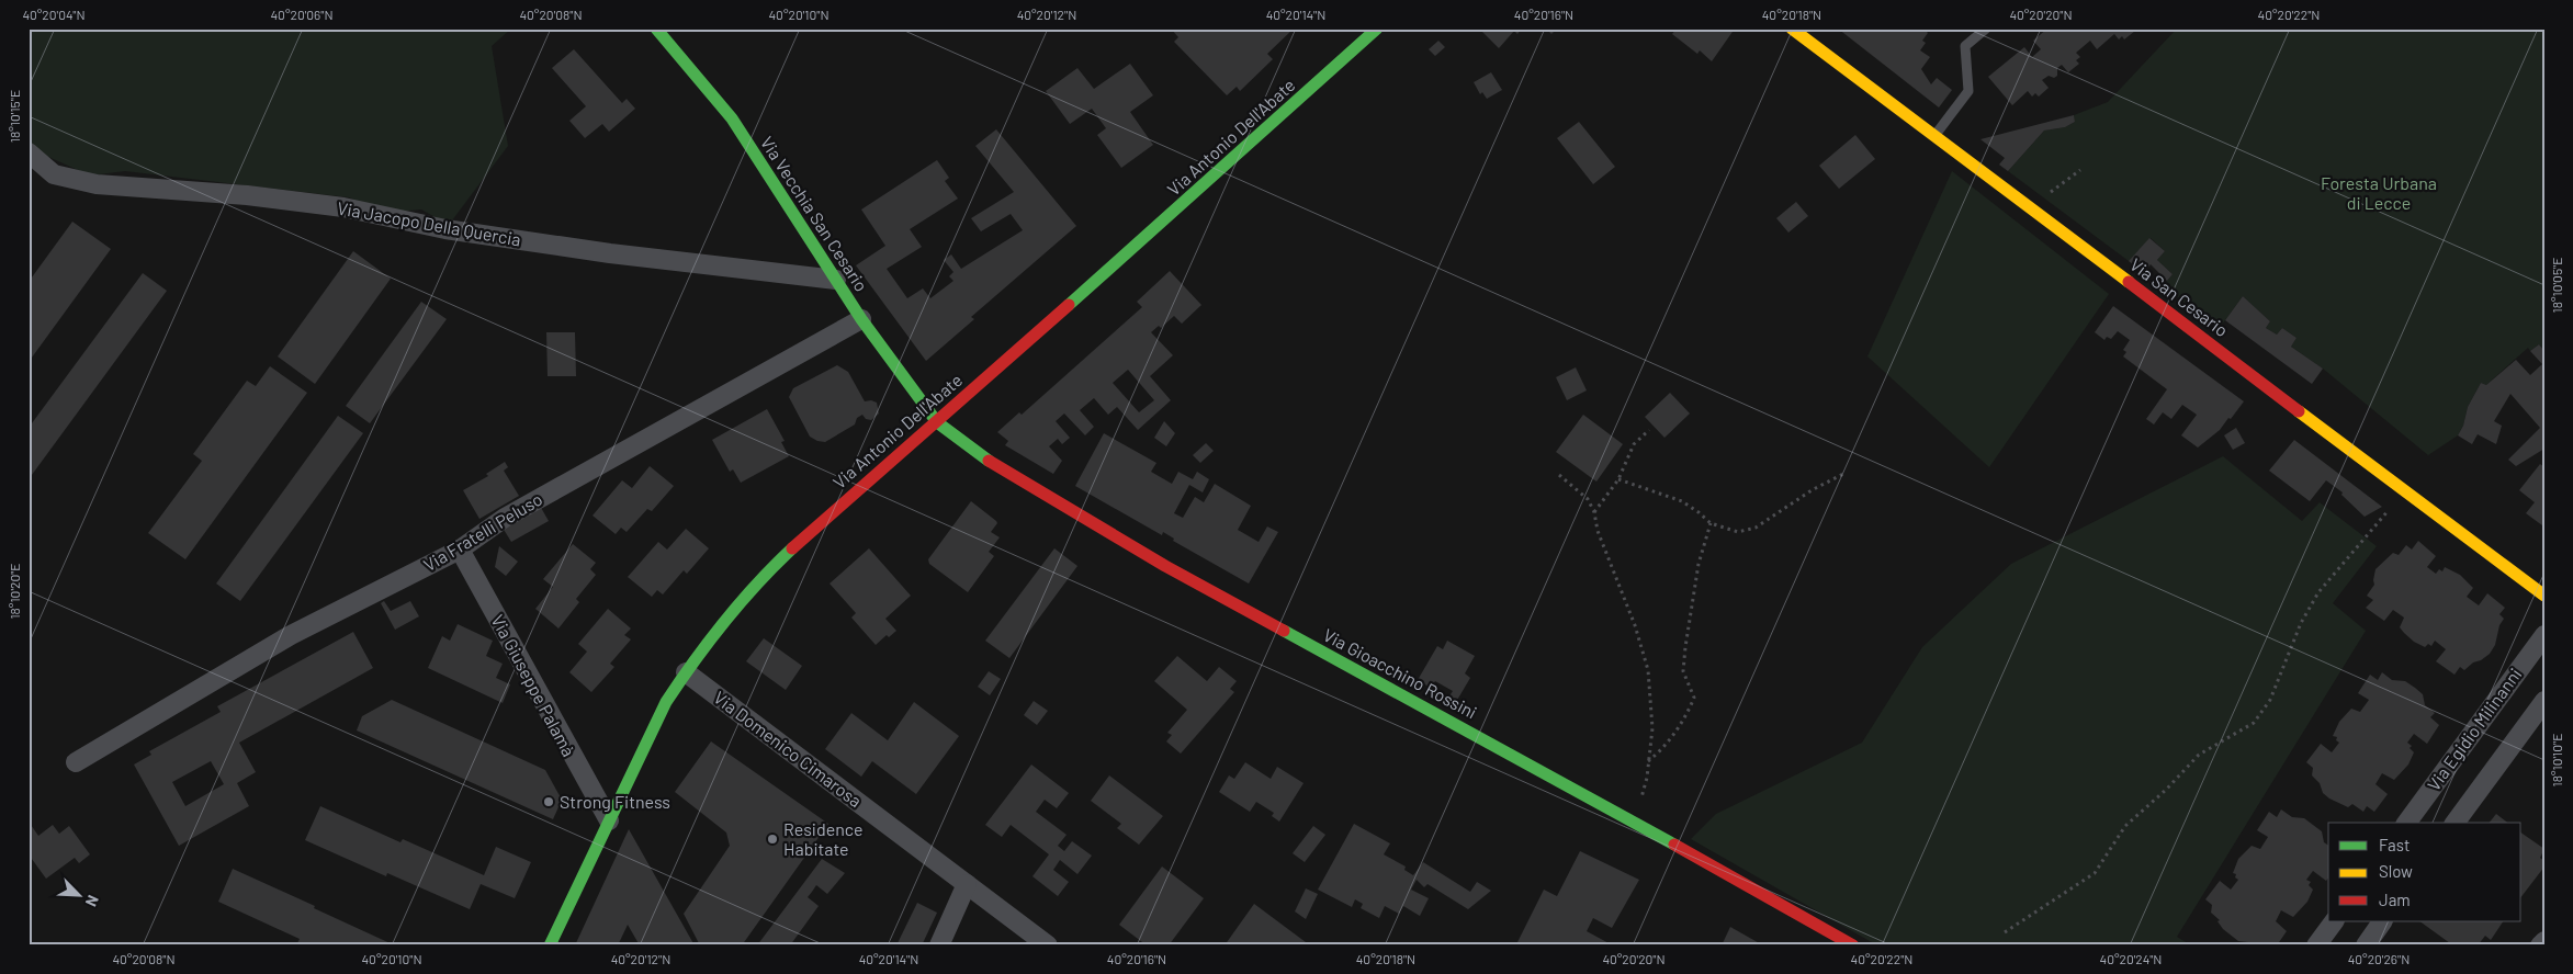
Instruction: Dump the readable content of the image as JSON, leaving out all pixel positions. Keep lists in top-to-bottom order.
{
  "streets": {
    "main road": [
      "Via Antonio Dell'Abate",
      "Via Vecchia San Cesario",
      "Via San Cesario",
      "Via Gioacchino Rossini"
    ],
    "street": [
      "Via Jacopo Della Quercia",
      "Via Fratelli Peluso",
      "Via Giuseppe Palamà",
      "Via Egidio Milinanni",
      "Via Domenico Cimarosa"
    ]
  },
  "crossings": [
    ["Via Antonio Dell'Abate", "Via Vecchia San Cesario"],
    ["Via Antonio Dell'Abate", "Via Gioacchino Rossini"],
    ["Via Antonio Dell'Abate", "Via Giuseppe Palamà"],
    ["Via Antonio Dell'Abate", "Via Domenico Cimarosa"],
    ["Via Vecchia San Cesario", "Via Jacopo Della Quercia"],
    ["Via Vecchia San Cesario", "Via Fratelli Peluso"],
    ["Via Vecchia San Cesario", "Via Gioacchino Rossini"],
    ["Via Fratelli Peluso", "Via Giuseppe Palamà"]
  ],
  "parks": ["Foresta Urbana di Lecce"],
  "places": ["Strong Fitness", "Residence Habitate"],
  "legend": ["Fast", "Slow", "Jam"],
  "north": "bottom right",
  "coordinates": [
    "40°20'04\"N",
    "40°20'06\"N",
    "40°20'08\"N",
    "40°20'10\"N",
    "40°20'12\"N",
    "40°20'14\"N",
    "40°20'16\"N",
    "40°20'18\"N",
    "40°20'20\"N",
    "40°20'22\"N",
    "18°10'15\"E",
    "18°10'05\"E",
    "18°10'20\"E",
    "18°10'10\"E",
    "40°20'24\"N",
    "40°20'26\"N"
  ]
}
